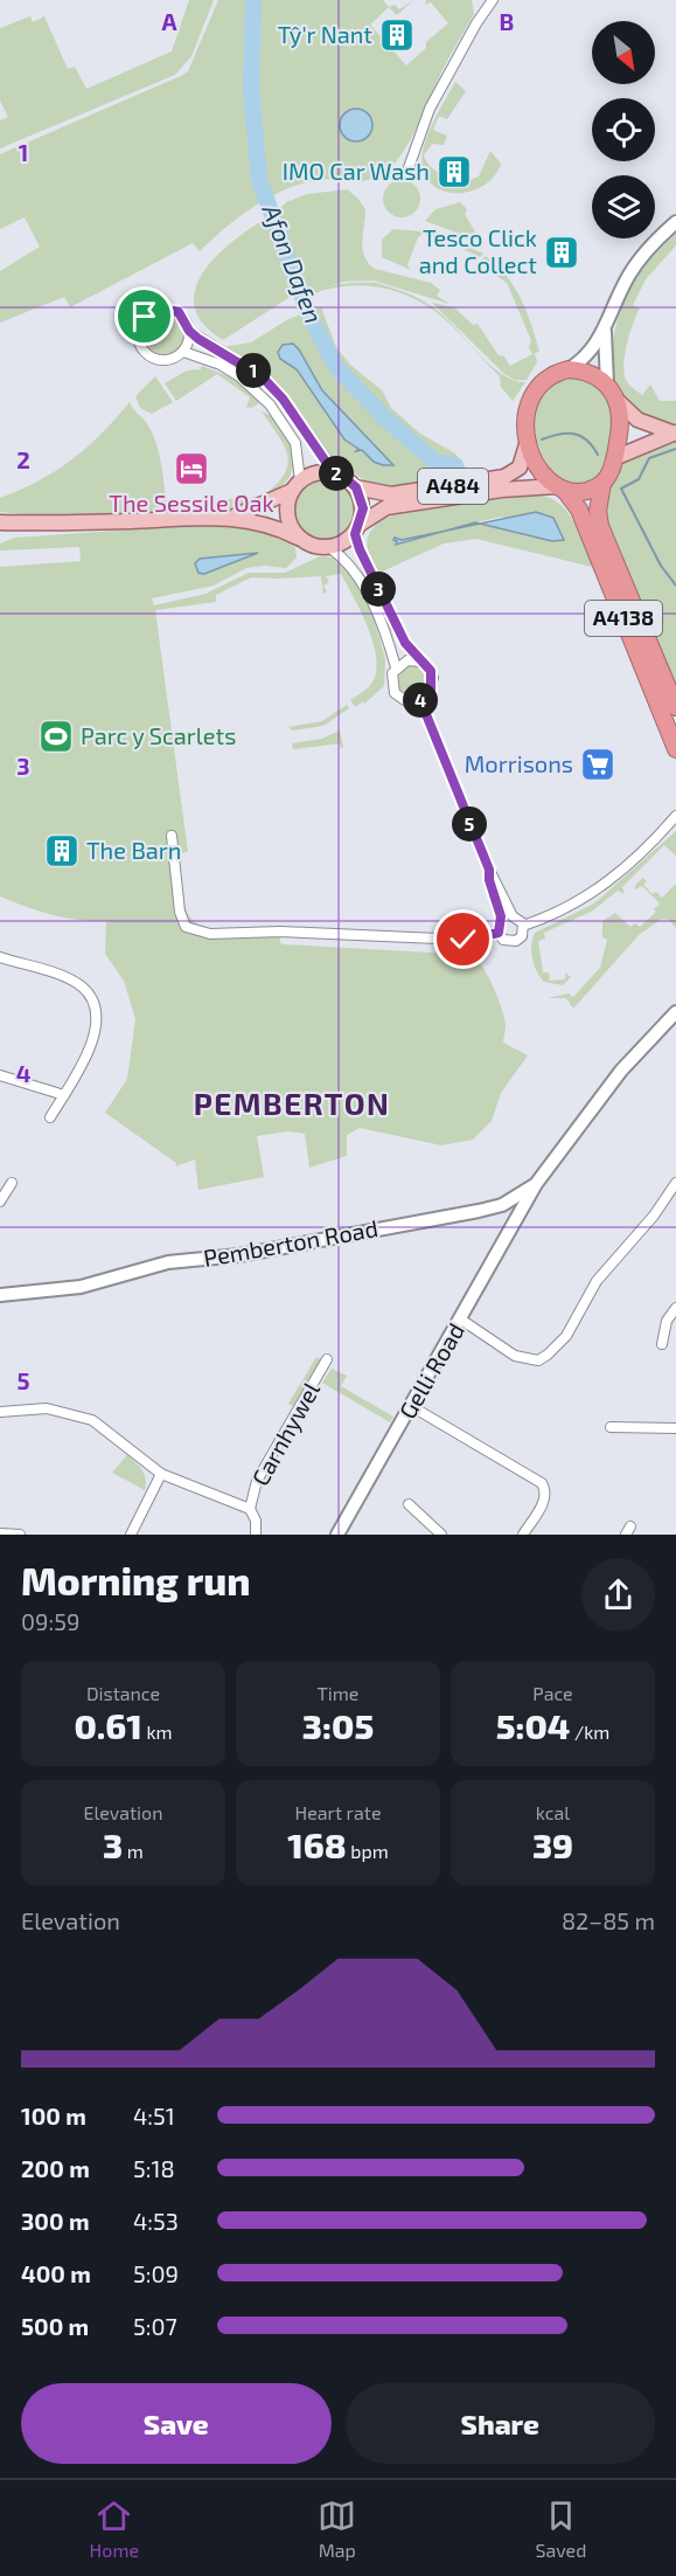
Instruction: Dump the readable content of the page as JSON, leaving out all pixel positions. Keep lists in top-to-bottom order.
{
  "streets": {
    "highway": ["A4138"],
    "main road": ["A484", "Pemberton Road", "Gelli Road"],
    "street": ["Carnhywel"]
  },
  "crossings": [
    ["A484", "A4138"]
  ],
  "districts": ["PEMBERTON"],
  "water": ["Afon Dafen"],
  "places": {
    "building": [
      "Tŷ'r Nant",
      "IMO Car Wash",
      "Tesco Click and Collect",
      "The Barn"
    ],
    "hotel": ["The Sessile Oak"],
    "sports": ["Parc y Scarlets"],
    "supermarket": ["Morrisons"]
  },
  "north": "bottom right",
  "page": {
    "pins": [
      "1",
      "2",
      "3",
      "4",
      "5"
    ],
    "heading": ["Morning run", "09:59"],
    "stats": [
      ["Distance", "0.61 km"],
      ["Time", "3:05"],
      ["Pace", "5:04 /km"],
      ["Elevation", "3 m"],
      ["Heart rate", "168 bpm"],
      ["kcal", "39"]
    ],
    "chart": ["Elevation", "82–85 m"],
    "list": [
      {
        "name": "100 m",
        "note": "4:51"
      },
      {
        "name": "200 m",
        "note": "5:18"
      },
      {
        "name": "300 m",
        "note": "4:53"
      },
      {
        "name": "400 m",
        "note": "5:09"
      },
      {
        "name": "500 m",
        "note": "5:07"
      }
    ],
    "buttons": ["Save", "Share"],
    "tabs": ["Home", "Map", "Saved"]
  },
  "grid": {
    "columns": ["A", "B"],
    "rows": [
      "1",
      "2",
      "3",
      "4",
      "5"
    ]
  }
}
